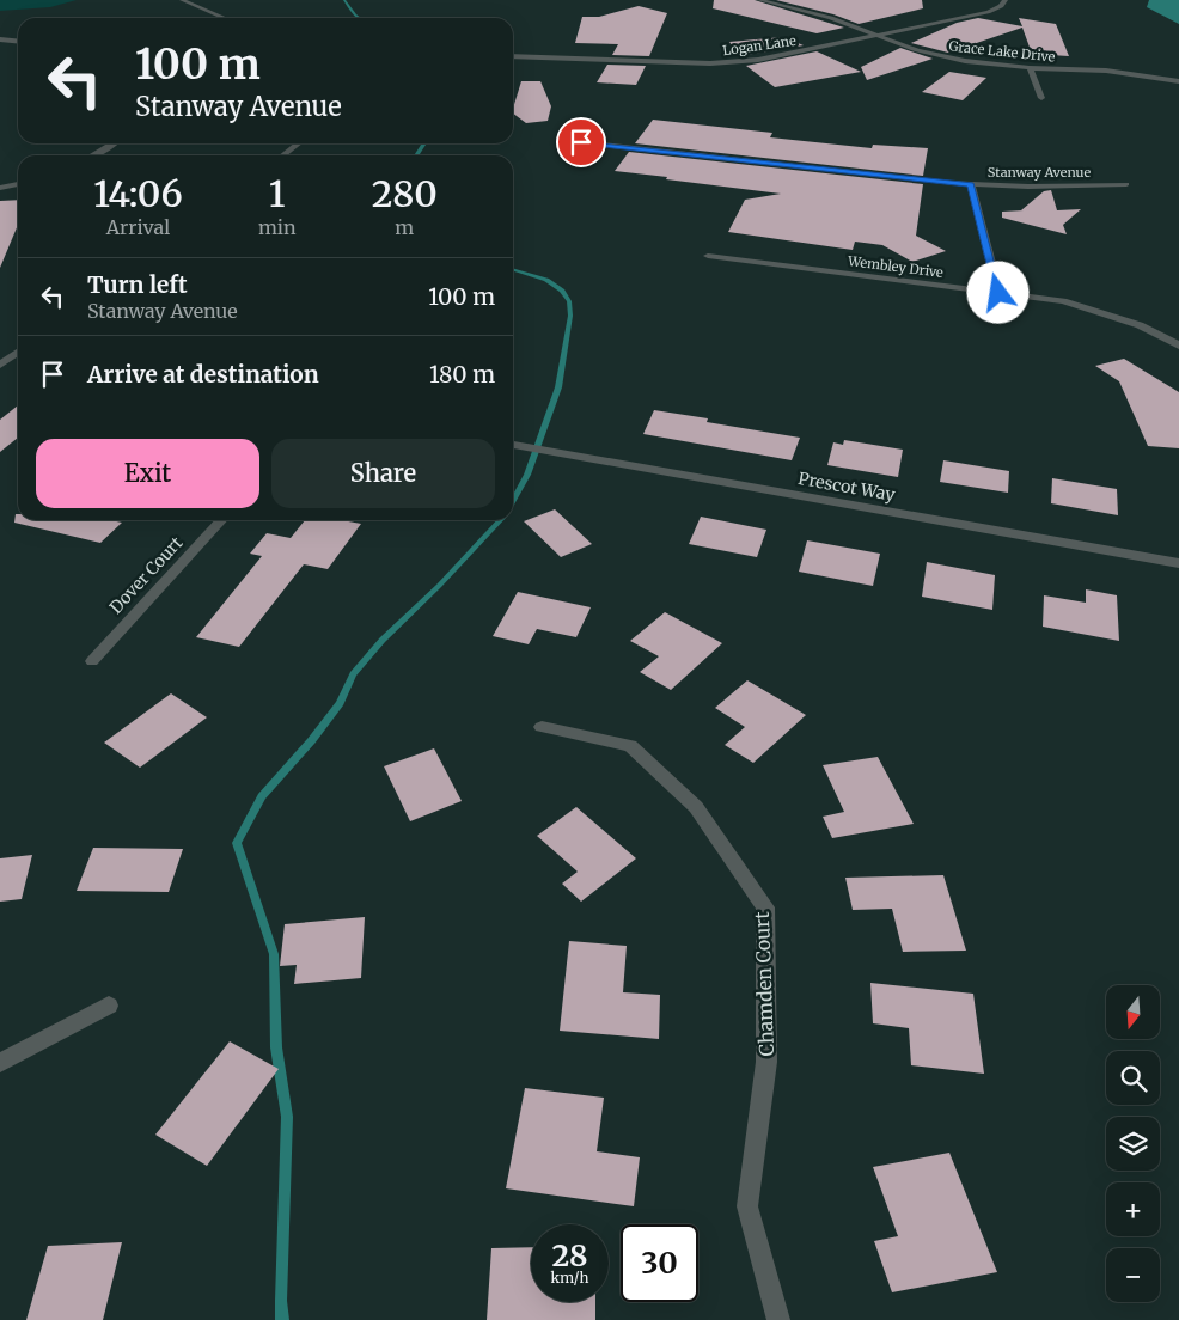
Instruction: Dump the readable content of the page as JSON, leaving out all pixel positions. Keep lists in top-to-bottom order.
{
  "streets": {
    "street": [
      "Logan Lane",
      "Grace Lake Drive",
      "Stanway Avenue",
      "Wembley Drive",
      "Prescot Way",
      "Dover Court",
      "Chamden Court"
    ]
  },
  "crossings": [
    ["Logan Lane", "Grace Lake Drive"]
  ],
  "north": "bottom",
  "page": {
    "turn": ["100 m", "Stanway Avenue"],
    "eta": [
      "14:06",
      "Arrival",
      "1",
      "min",
      "280",
      "m"
    ],
    "list": [
      {
        "name": "Turn left",
        "note": "Stanway Avenue",
        "value": "100 m"
      },
      {
        "name": "Arrive at destination",
        "value": "180 m"
      }
    ],
    "buttons": ["Exit", "Share"],
    "map_buttons": ["+", "−"],
    "speed": "28 km/h",
    "limit": "30"
  }
}
